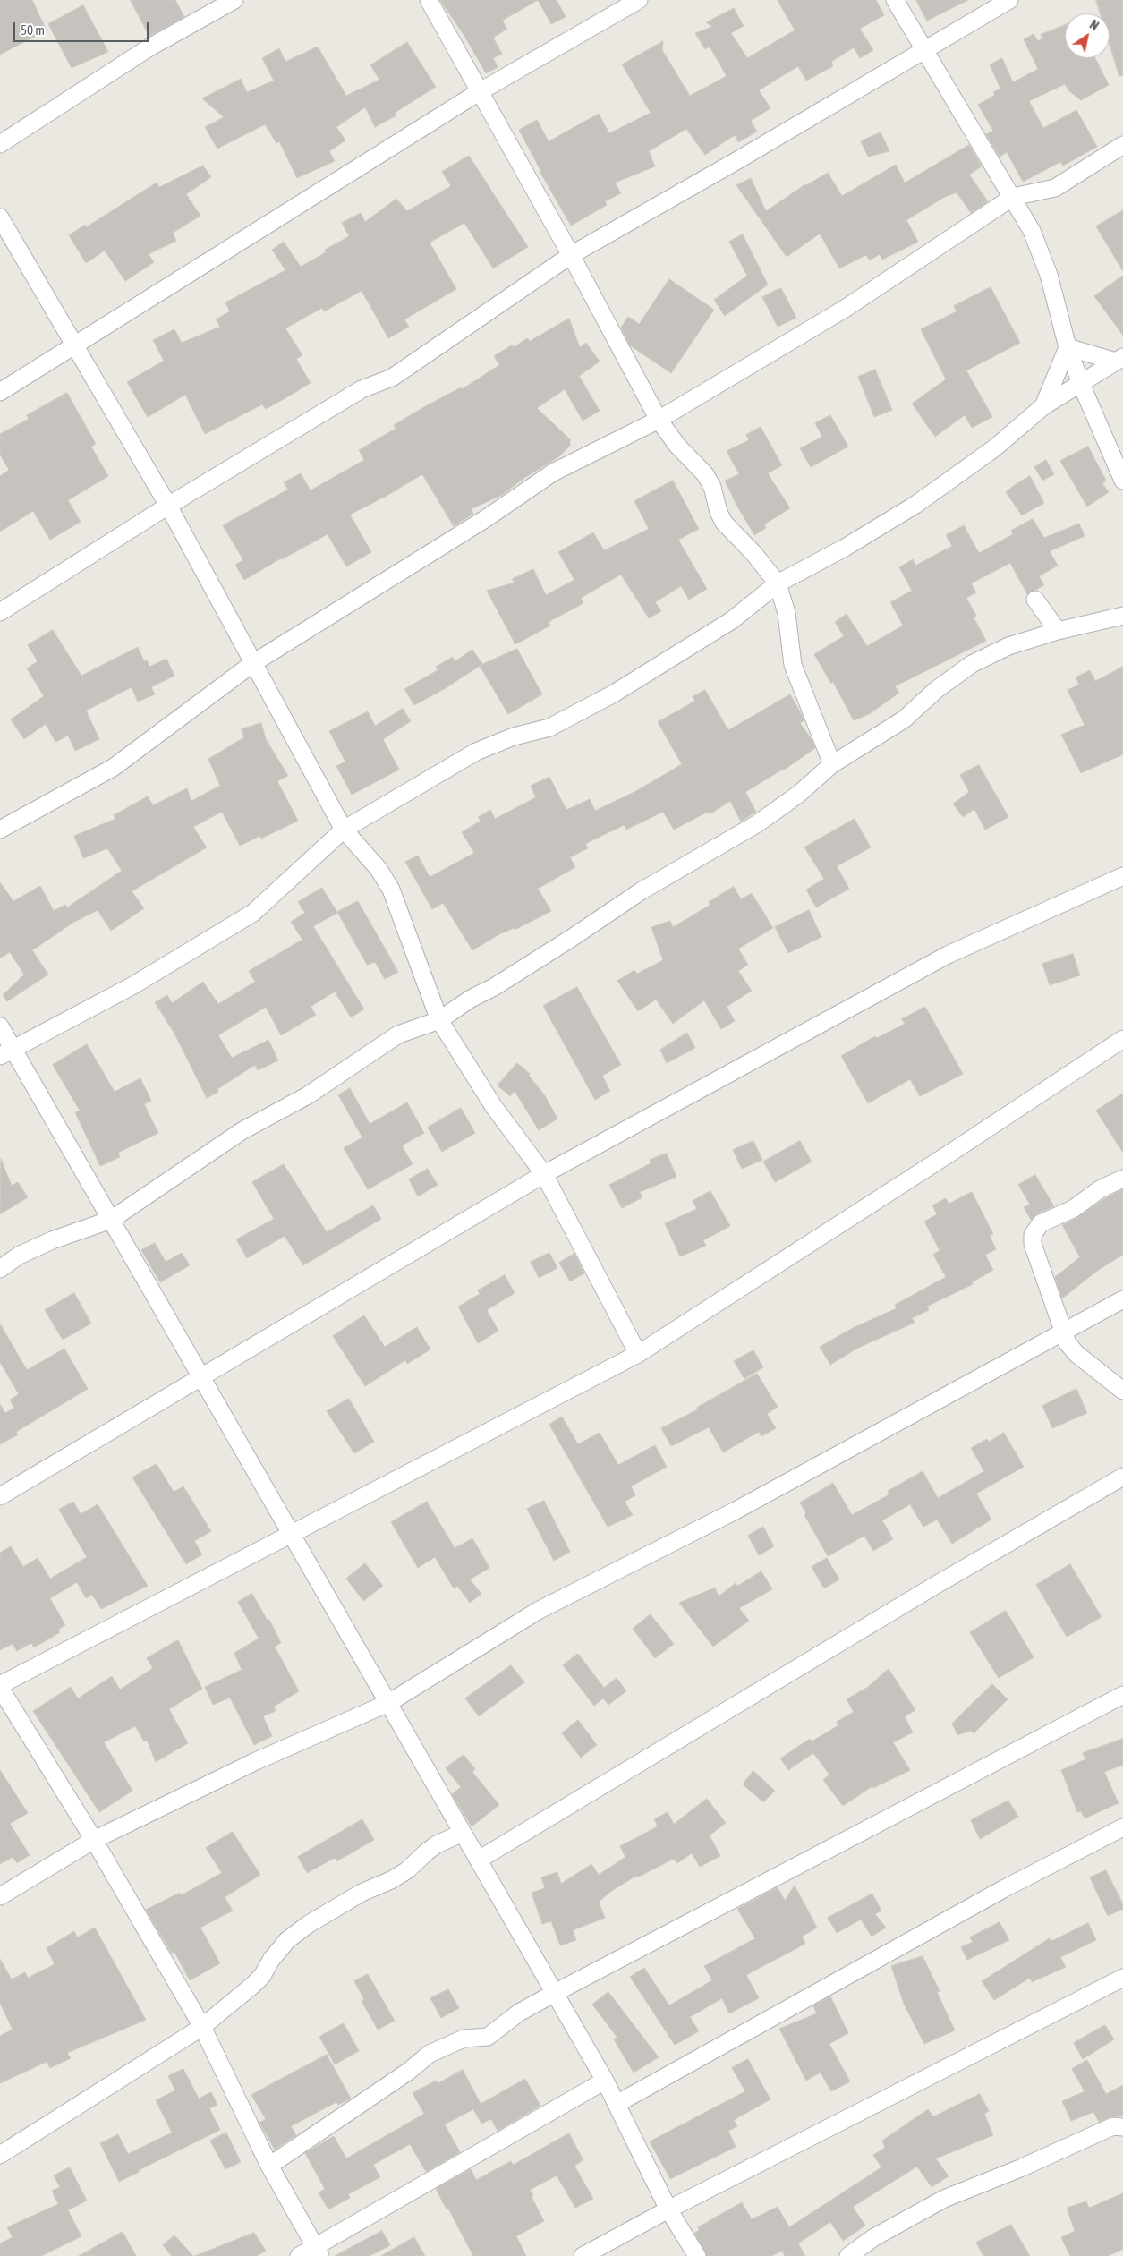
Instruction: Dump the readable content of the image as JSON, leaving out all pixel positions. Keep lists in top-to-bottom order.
{
  "scale_bar": "50 m",
  "north": "top right"
}
